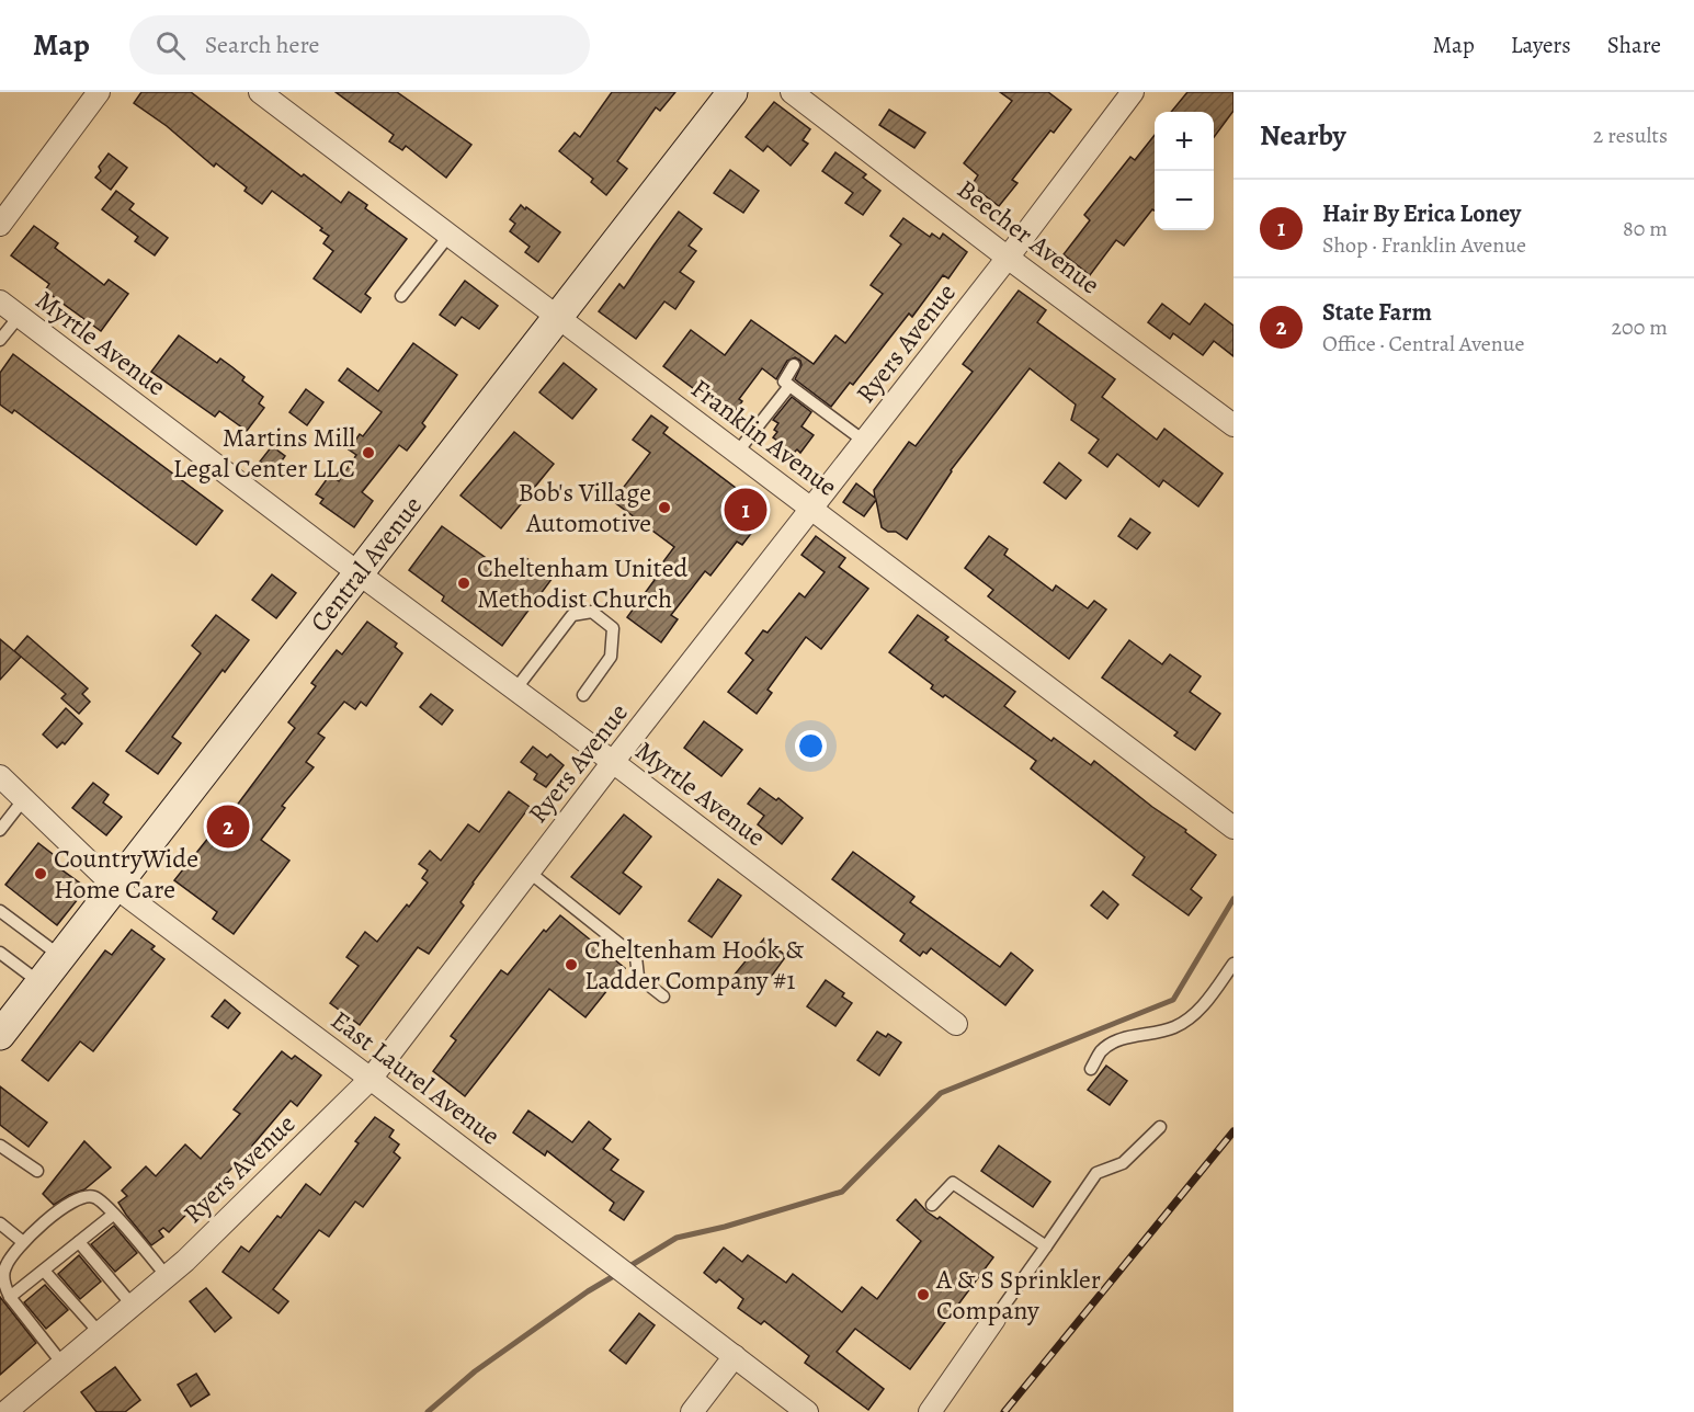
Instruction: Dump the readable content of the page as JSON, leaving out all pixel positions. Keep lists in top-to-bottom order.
{
  "streets": {
    "main road": ["Central Avenue"],
    "street": [
      "Beecher Avenue",
      "Myrtle Avenue",
      "Ryers Avenue",
      "Franklin Avenue",
      "East Laurel Avenue"
    ]
  },
  "crossings": [
    ["Beecher Avenue", "Ryers Avenue"],
    ["Myrtle Avenue", "Ryers Avenue"],
    ["Myrtle Avenue", "Central Avenue"],
    ["Ryers Avenue", "Franklin Avenue"],
    ["Ryers Avenue", "East Laurel Avenue"],
    ["Franklin Avenue", "Central Avenue"],
    ["Central Avenue", "East Laurel Avenue"]
  ],
  "places": [
    "Martins Mill Legal Center LLC",
    "Bob's Village Automotive",
    "Cheltenham United Methodist Church",
    "CountryWide Home Care",
    "Cheltenham Hook & Ladder Company #1",
    "A & S Sprinkler Company"
  ],
  "page": {
    "header": "Map",
    "search": "Search here",
    "nav": ["Map", "Layers", "Share"],
    "heading": ["Nearby", "2 results"],
    "map_buttons": ["+", "−"],
    "list": [
      {
        "mark": "1",
        "name": "Hair By Erica Loney",
        "note": "Shop · Franklin Avenue",
        "value": "80 m"
      },
      {
        "mark": "2",
        "name": "State Farm",
        "note": "Office · Central Avenue",
        "value": "200 m"
      }
    ],
    "pins": ["1", "2"]
  }
}
